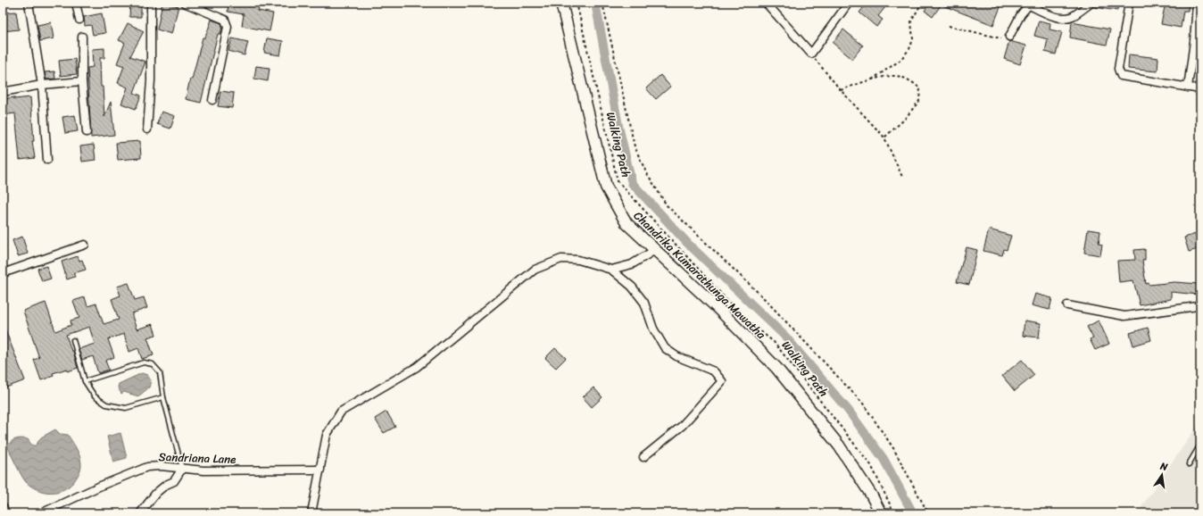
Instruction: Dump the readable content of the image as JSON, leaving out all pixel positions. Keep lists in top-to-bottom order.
{
  "streets": {
    "main road": ["Chandrika Kumarathunga Mawatha"],
    "street": ["Sandriana Lane"],
    "path": ["Walking Path"]
  },
  "north": "top"
}
